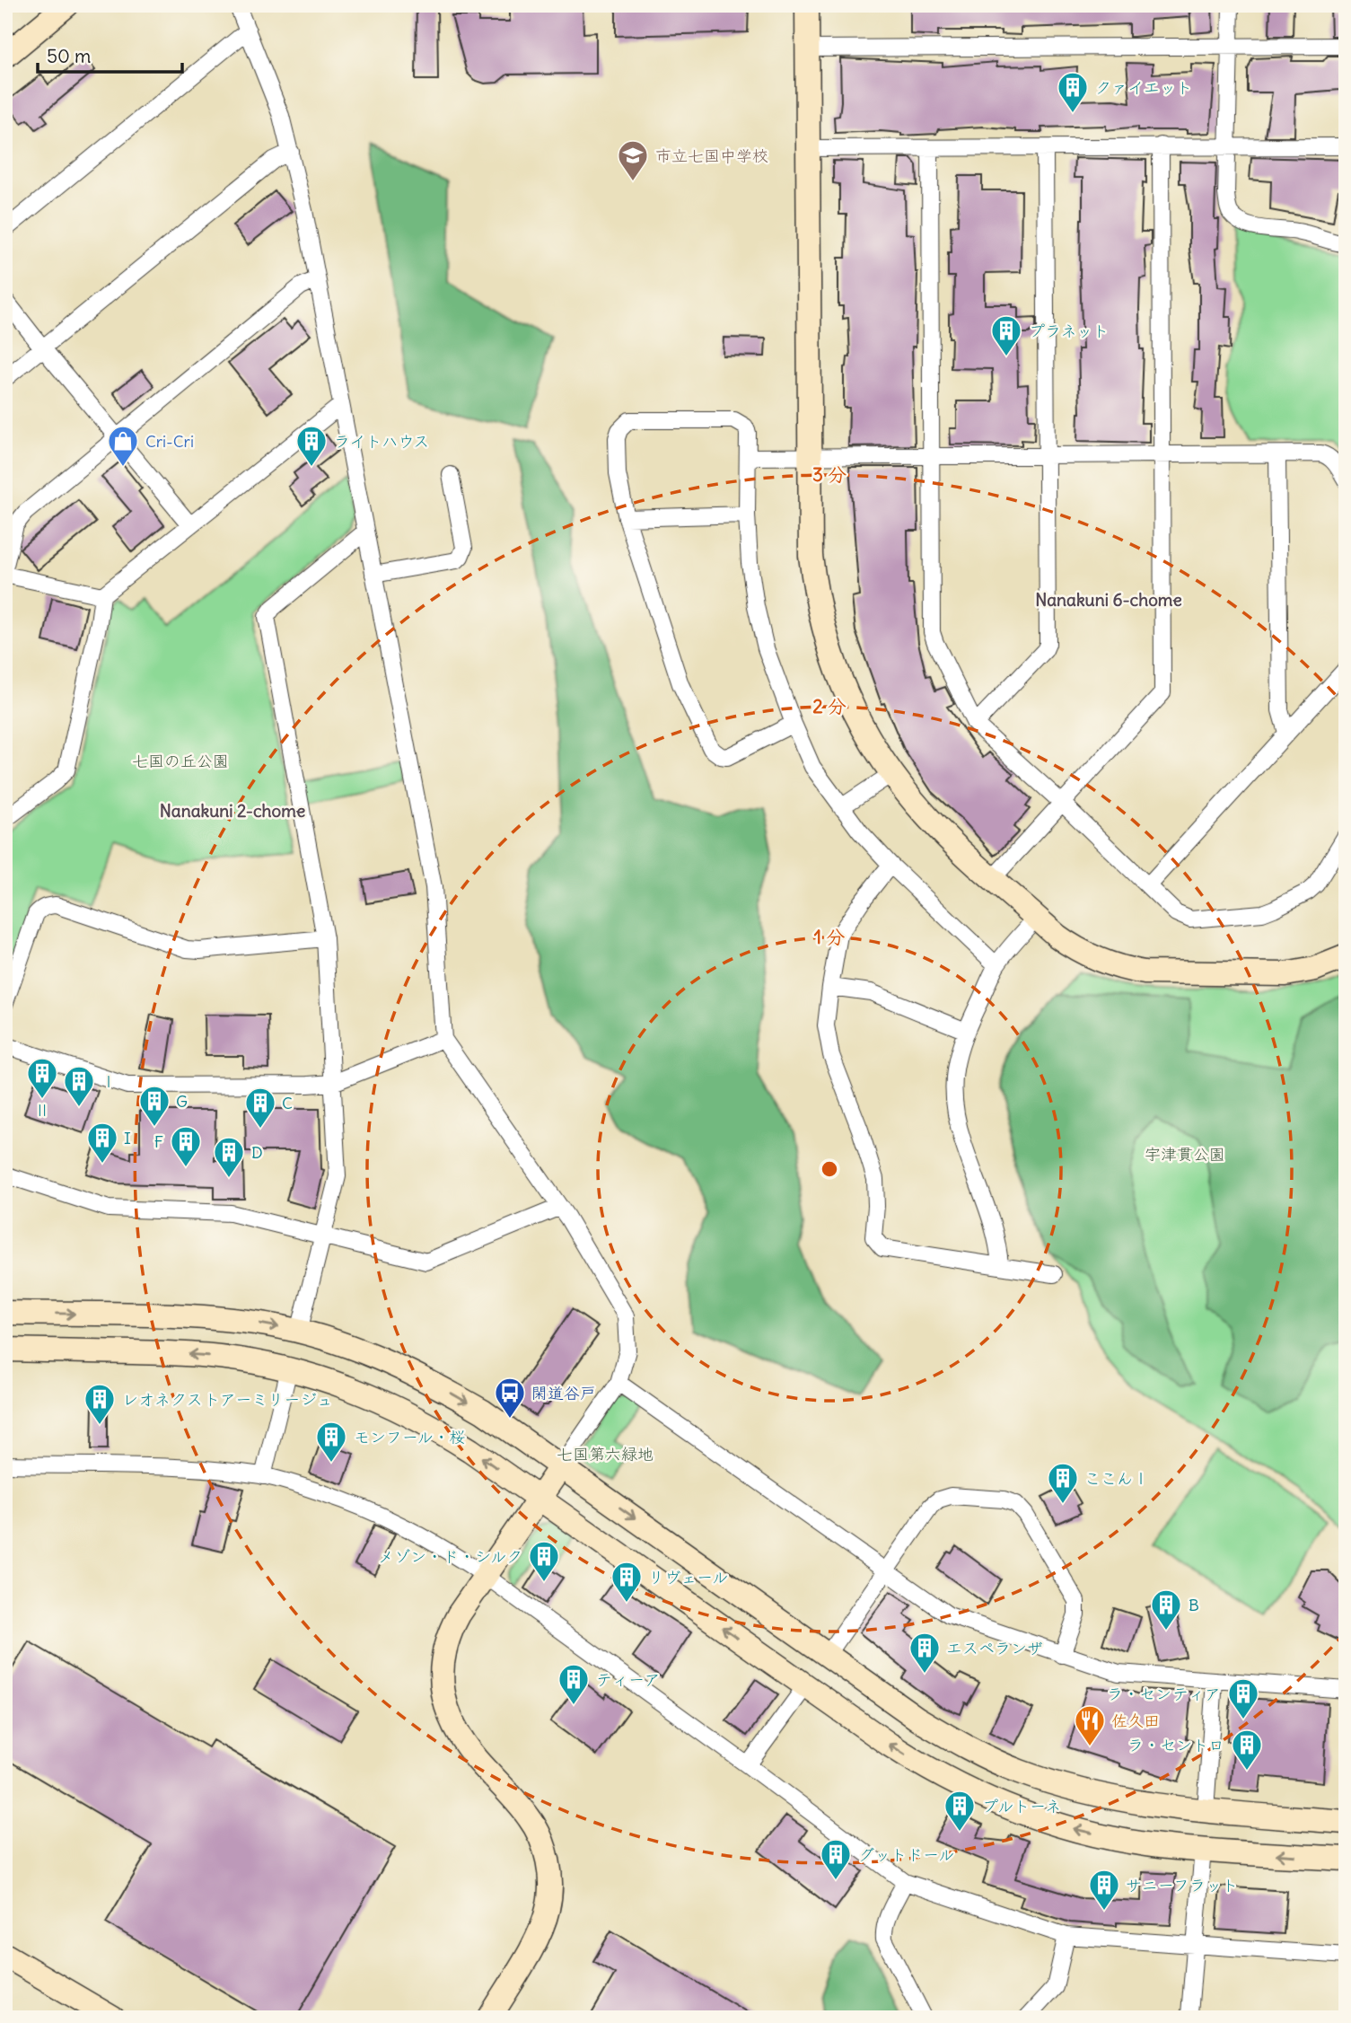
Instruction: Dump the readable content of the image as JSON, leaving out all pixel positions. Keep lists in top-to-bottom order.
{
  "districts": ["Nanakuni 6-chome", "Nanakuni 2-chome"],
  "parks": ["七国の丘公園", "宇津貫公園", "七国第六緑地"],
  "places": {
    "building": [
      "クァイエット",
      "プラネット",
      "ライトハウス",
      "Ⅱ",
      "Ⅰ",
      "G",
      "C",
      "I",
      "F",
      "D",
      "レオネクストアーミリージュ",
      "モンフール・桜",
      "ここんⅠ",
      "メゾン・ド・シルク",
      "リヴェール",
      "B",
      "エスペランザ",
      "ティーア",
      "ラ・センティア",
      "ラ・セントロ",
      "プルトーネ",
      "グットドール",
      "サニーフラット"
    ],
    "school or university": ["市立七国中学校"],
    "shop": ["Cri-Cri"],
    "bus stop": ["閑道谷戸"],
    "restaurant": ["佐久田"]
  },
  "scale_bar": "50 m",
  "rings": ["3 分", "2 分", "1 分"]
}
